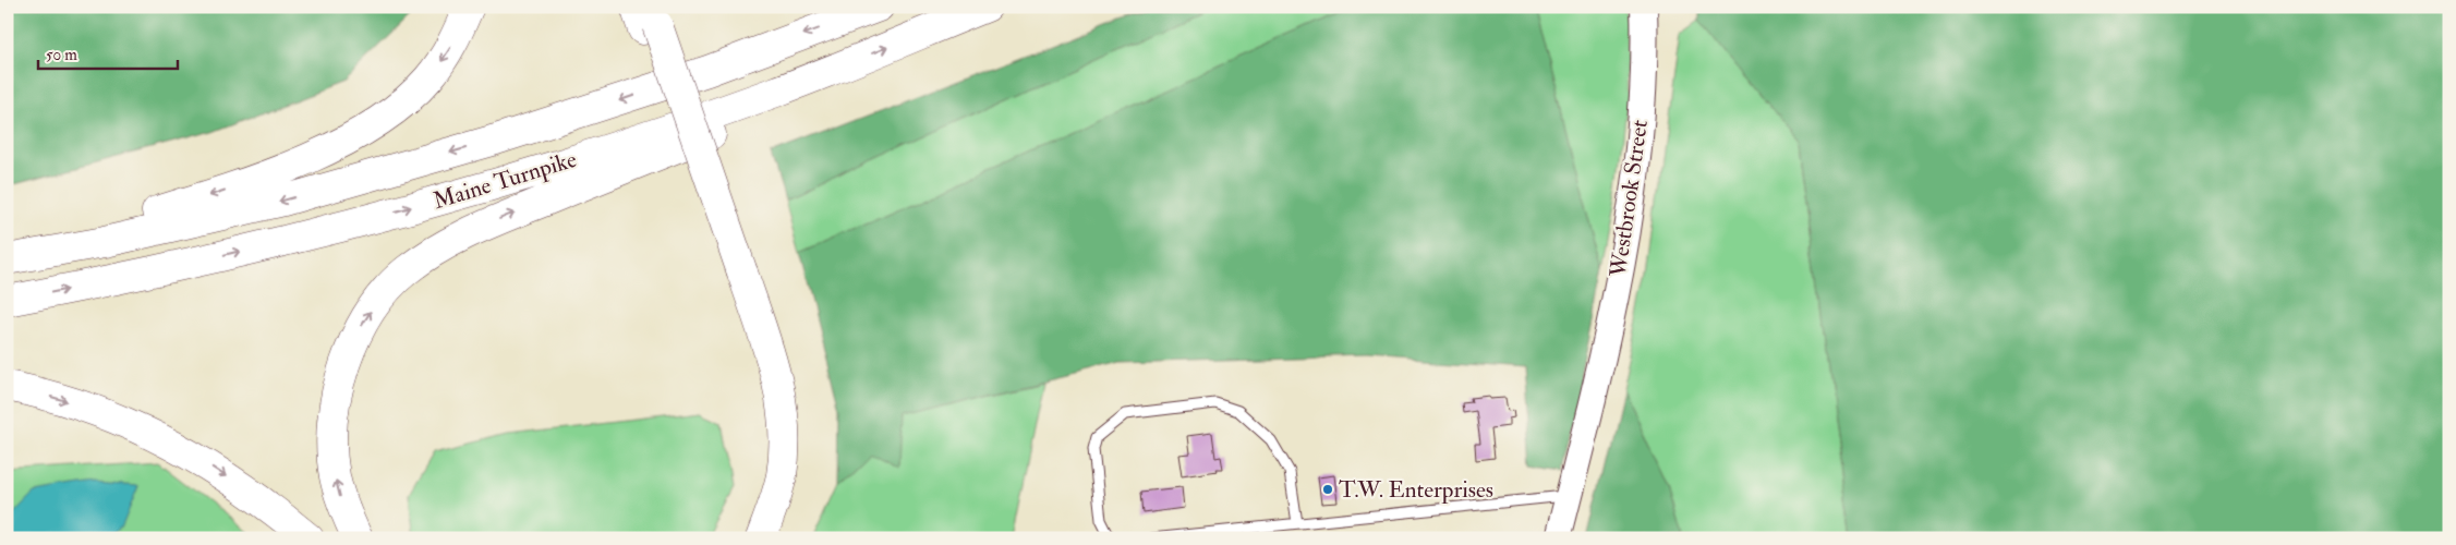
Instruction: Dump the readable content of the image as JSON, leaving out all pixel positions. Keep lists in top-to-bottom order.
{
  "streets": {
    "highway": ["Maine Turnpike"],
    "main road": ["Westbrook Street"]
  },
  "places": ["T.W. Enterprises"],
  "scale_bar": "50 m"
}
